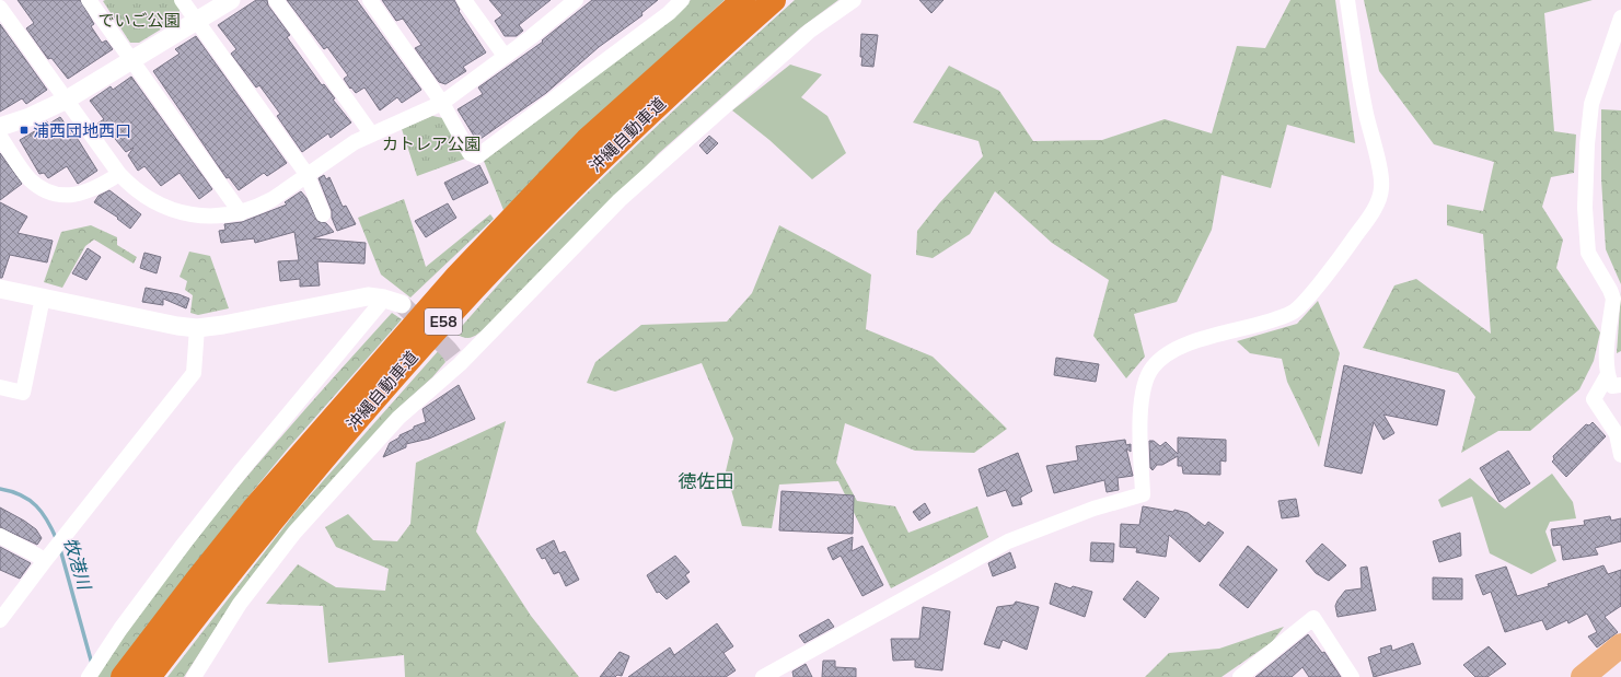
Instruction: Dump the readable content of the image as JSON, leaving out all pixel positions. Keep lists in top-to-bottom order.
{
  "streets": {
    "highway": ["沖縄自動車道", "E58"]
  },
  "districts": ["徳佐田"],
  "water": ["牧港川"],
  "parks": ["でいご公園", "カトレア公園"],
  "places": {
    "transit": ["浦西団地西口"]
  }
}
